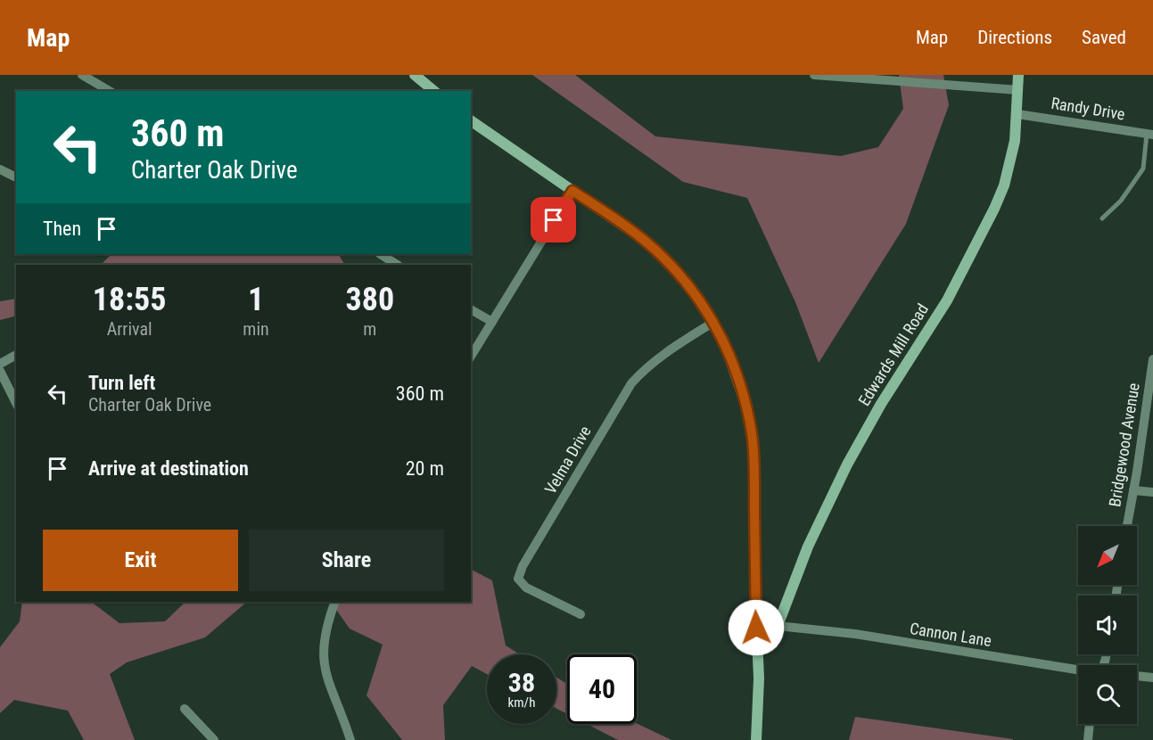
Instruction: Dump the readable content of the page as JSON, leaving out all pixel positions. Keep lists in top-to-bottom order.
{
  "streets": {
    "street": [
      "Randy Drive",
      "Edwards Mill Road",
      "Bridgewood Avenue",
      "Velma Drive",
      "Cannon Lane"
    ]
  },
  "crossings": [
    ["Randy Drive", "Edwards Mill Road"],
    ["Edwards Mill Road", "Cannon Lane"]
  ],
  "north": "bottom left",
  "page": {
    "header": "Map",
    "nav": ["Map", "Directions", "Saved"],
    "turn": ["360 m", "Charter Oak Drive"],
    "then": "Then",
    "eta": [
      "18:55",
      "Arrival",
      "1",
      "min",
      "380",
      "m"
    ],
    "list": [
      {
        "name": "Turn left",
        "note": "Charter Oak Drive",
        "value": "360 m"
      },
      {
        "name": "Arrive at destination",
        "value": "20 m"
      }
    ],
    "buttons": ["Exit", "Share"],
    "speed": "38 km/h",
    "limit": "40"
  }
}
